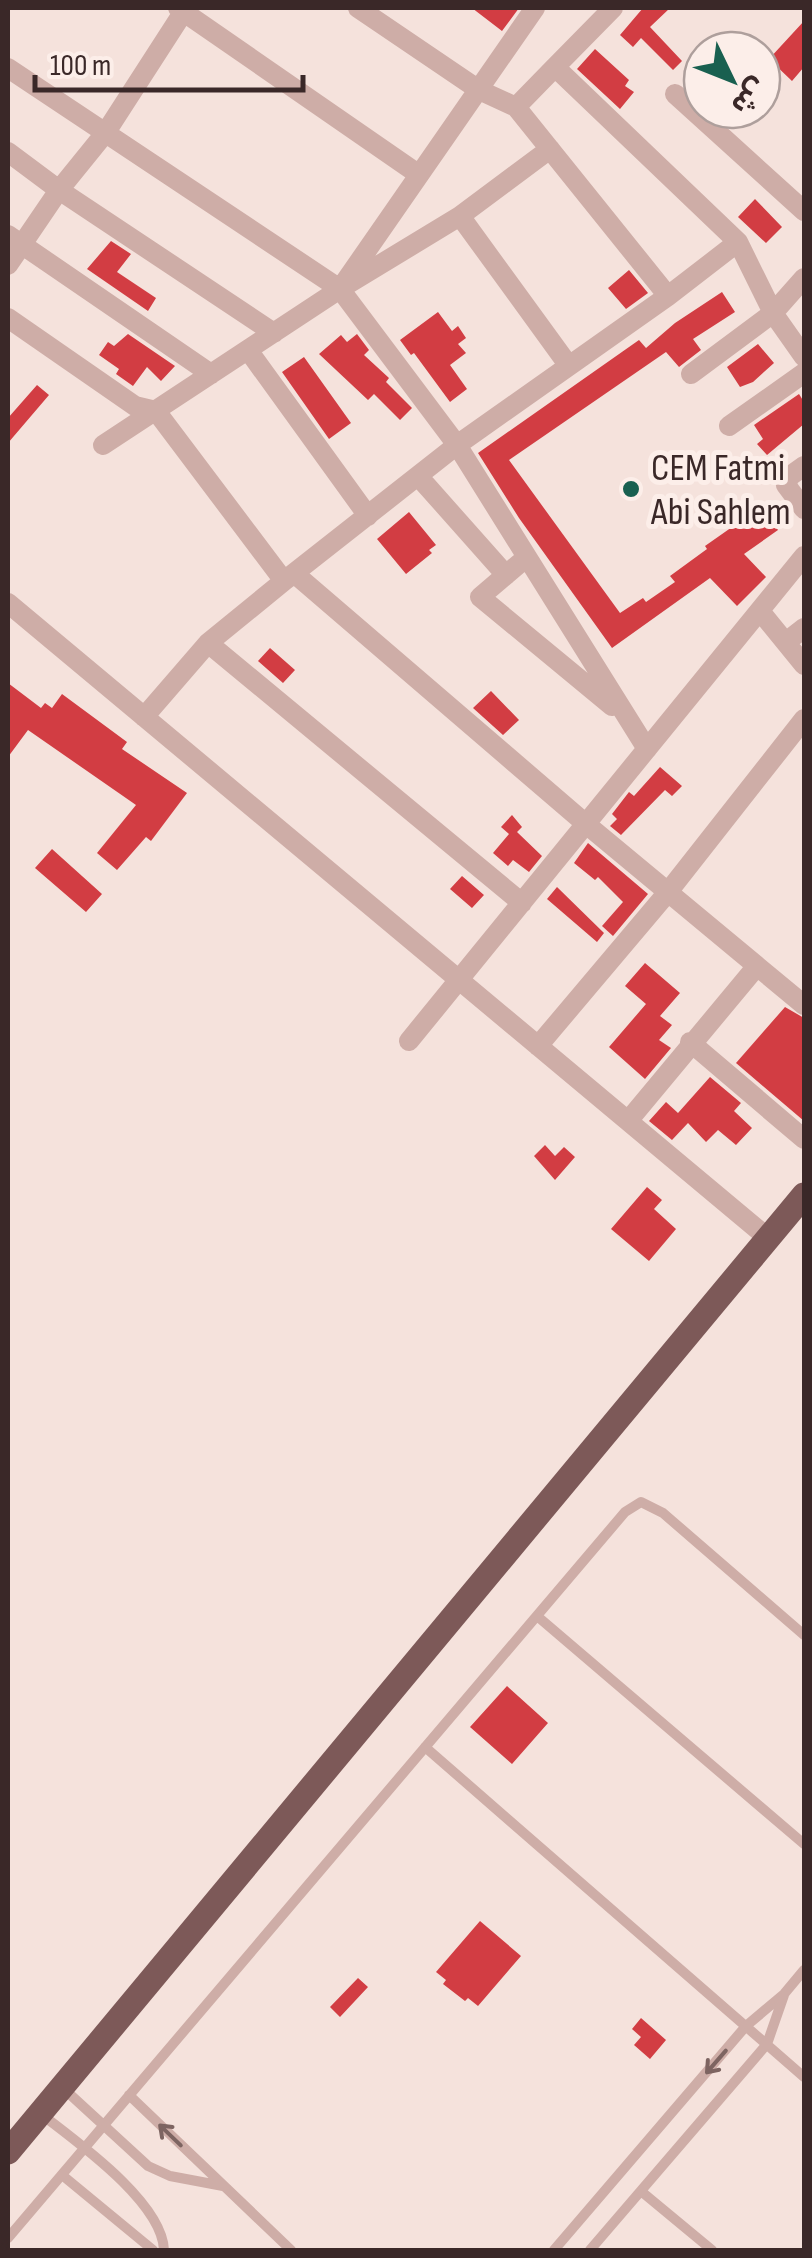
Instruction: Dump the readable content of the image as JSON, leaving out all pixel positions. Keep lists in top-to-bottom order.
{
  "places": ["CEM Fatmi Abi Sahlem"],
  "scale_bar": "100 m",
  "north": "bottom right"
}
